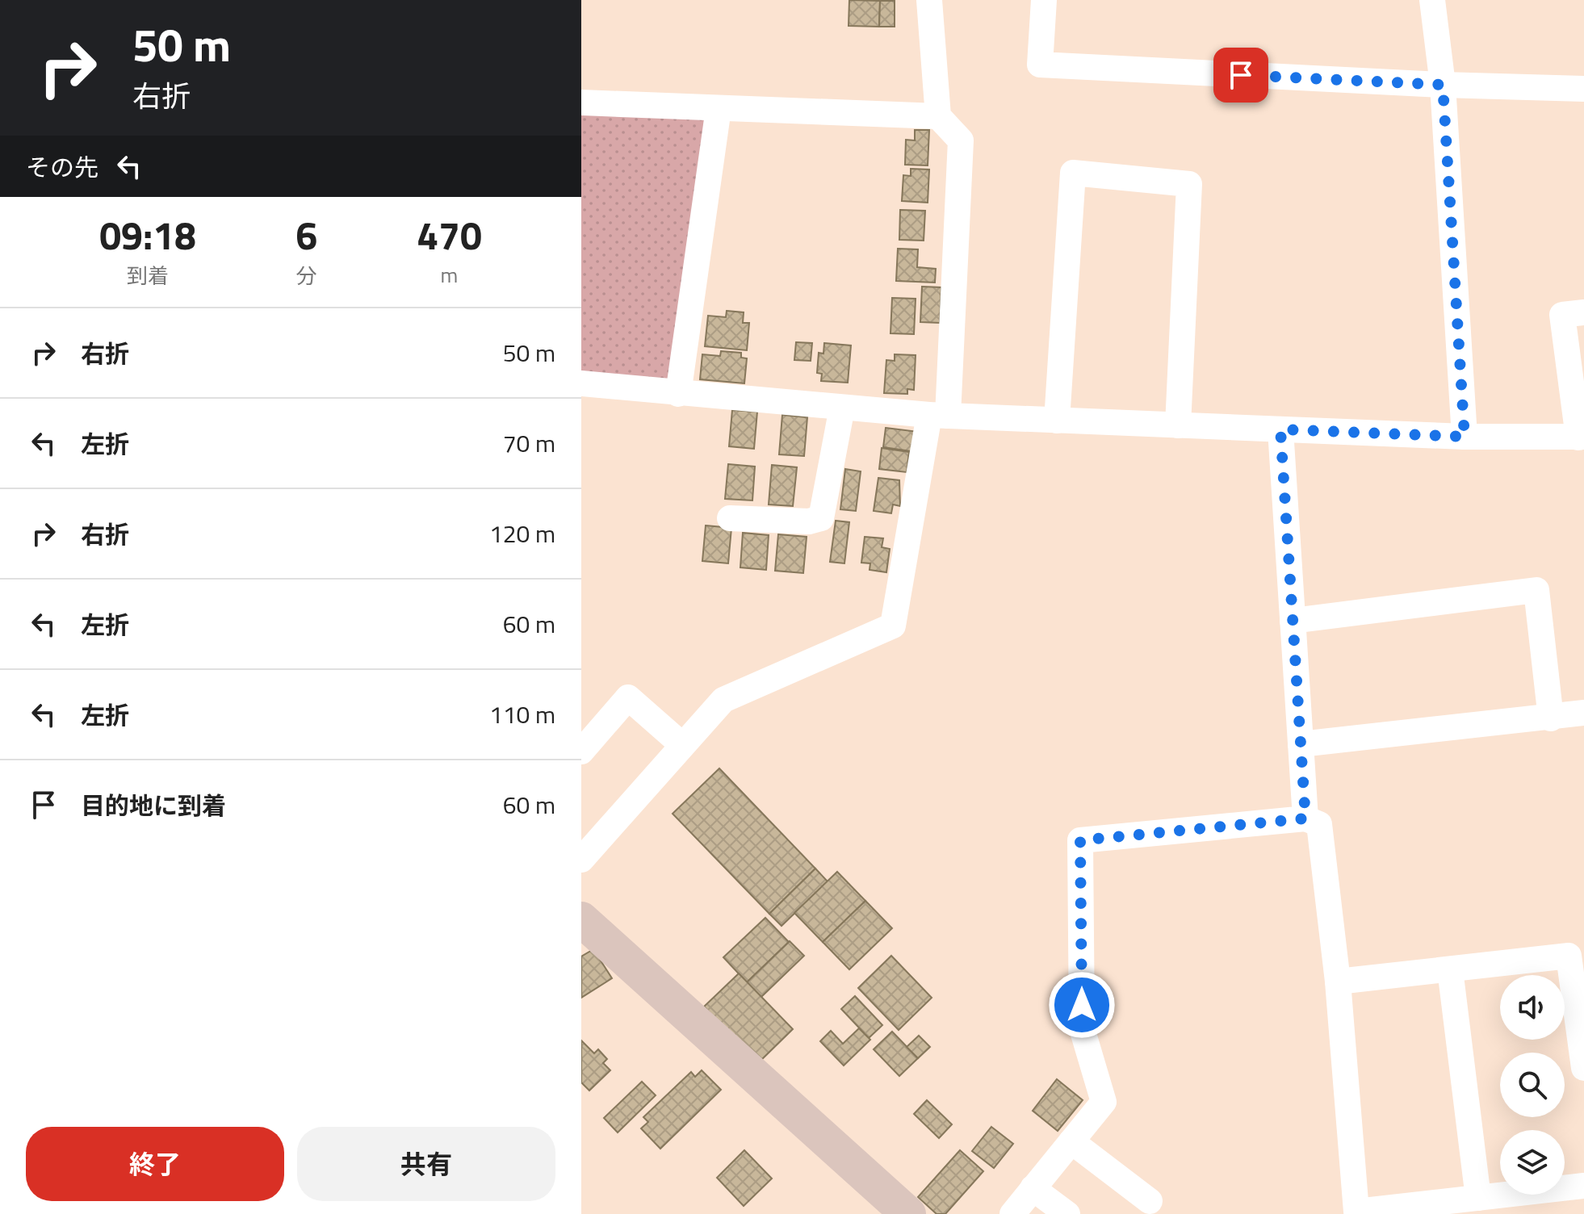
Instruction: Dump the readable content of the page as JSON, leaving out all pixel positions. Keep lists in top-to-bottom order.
{
  "page": {
    "turn": ["50 m", "右折"],
    "then": "その先",
    "eta": [
      "09:18",
      "到着",
      "6",
      "分",
      "470",
      "m"
    ],
    "list": [
      {
        "name": "右折",
        "value": "50 m"
      },
      {
        "name": "左折",
        "value": "70 m"
      },
      {
        "name": "右折",
        "value": "120 m"
      },
      {
        "name": "左折",
        "value": "60 m"
      },
      {
        "name": "左折",
        "value": "110 m"
      },
      {
        "name": "目的地に到着",
        "value": "60 m"
      }
    ],
    "buttons": ["終了", "共有"]
  }
}
